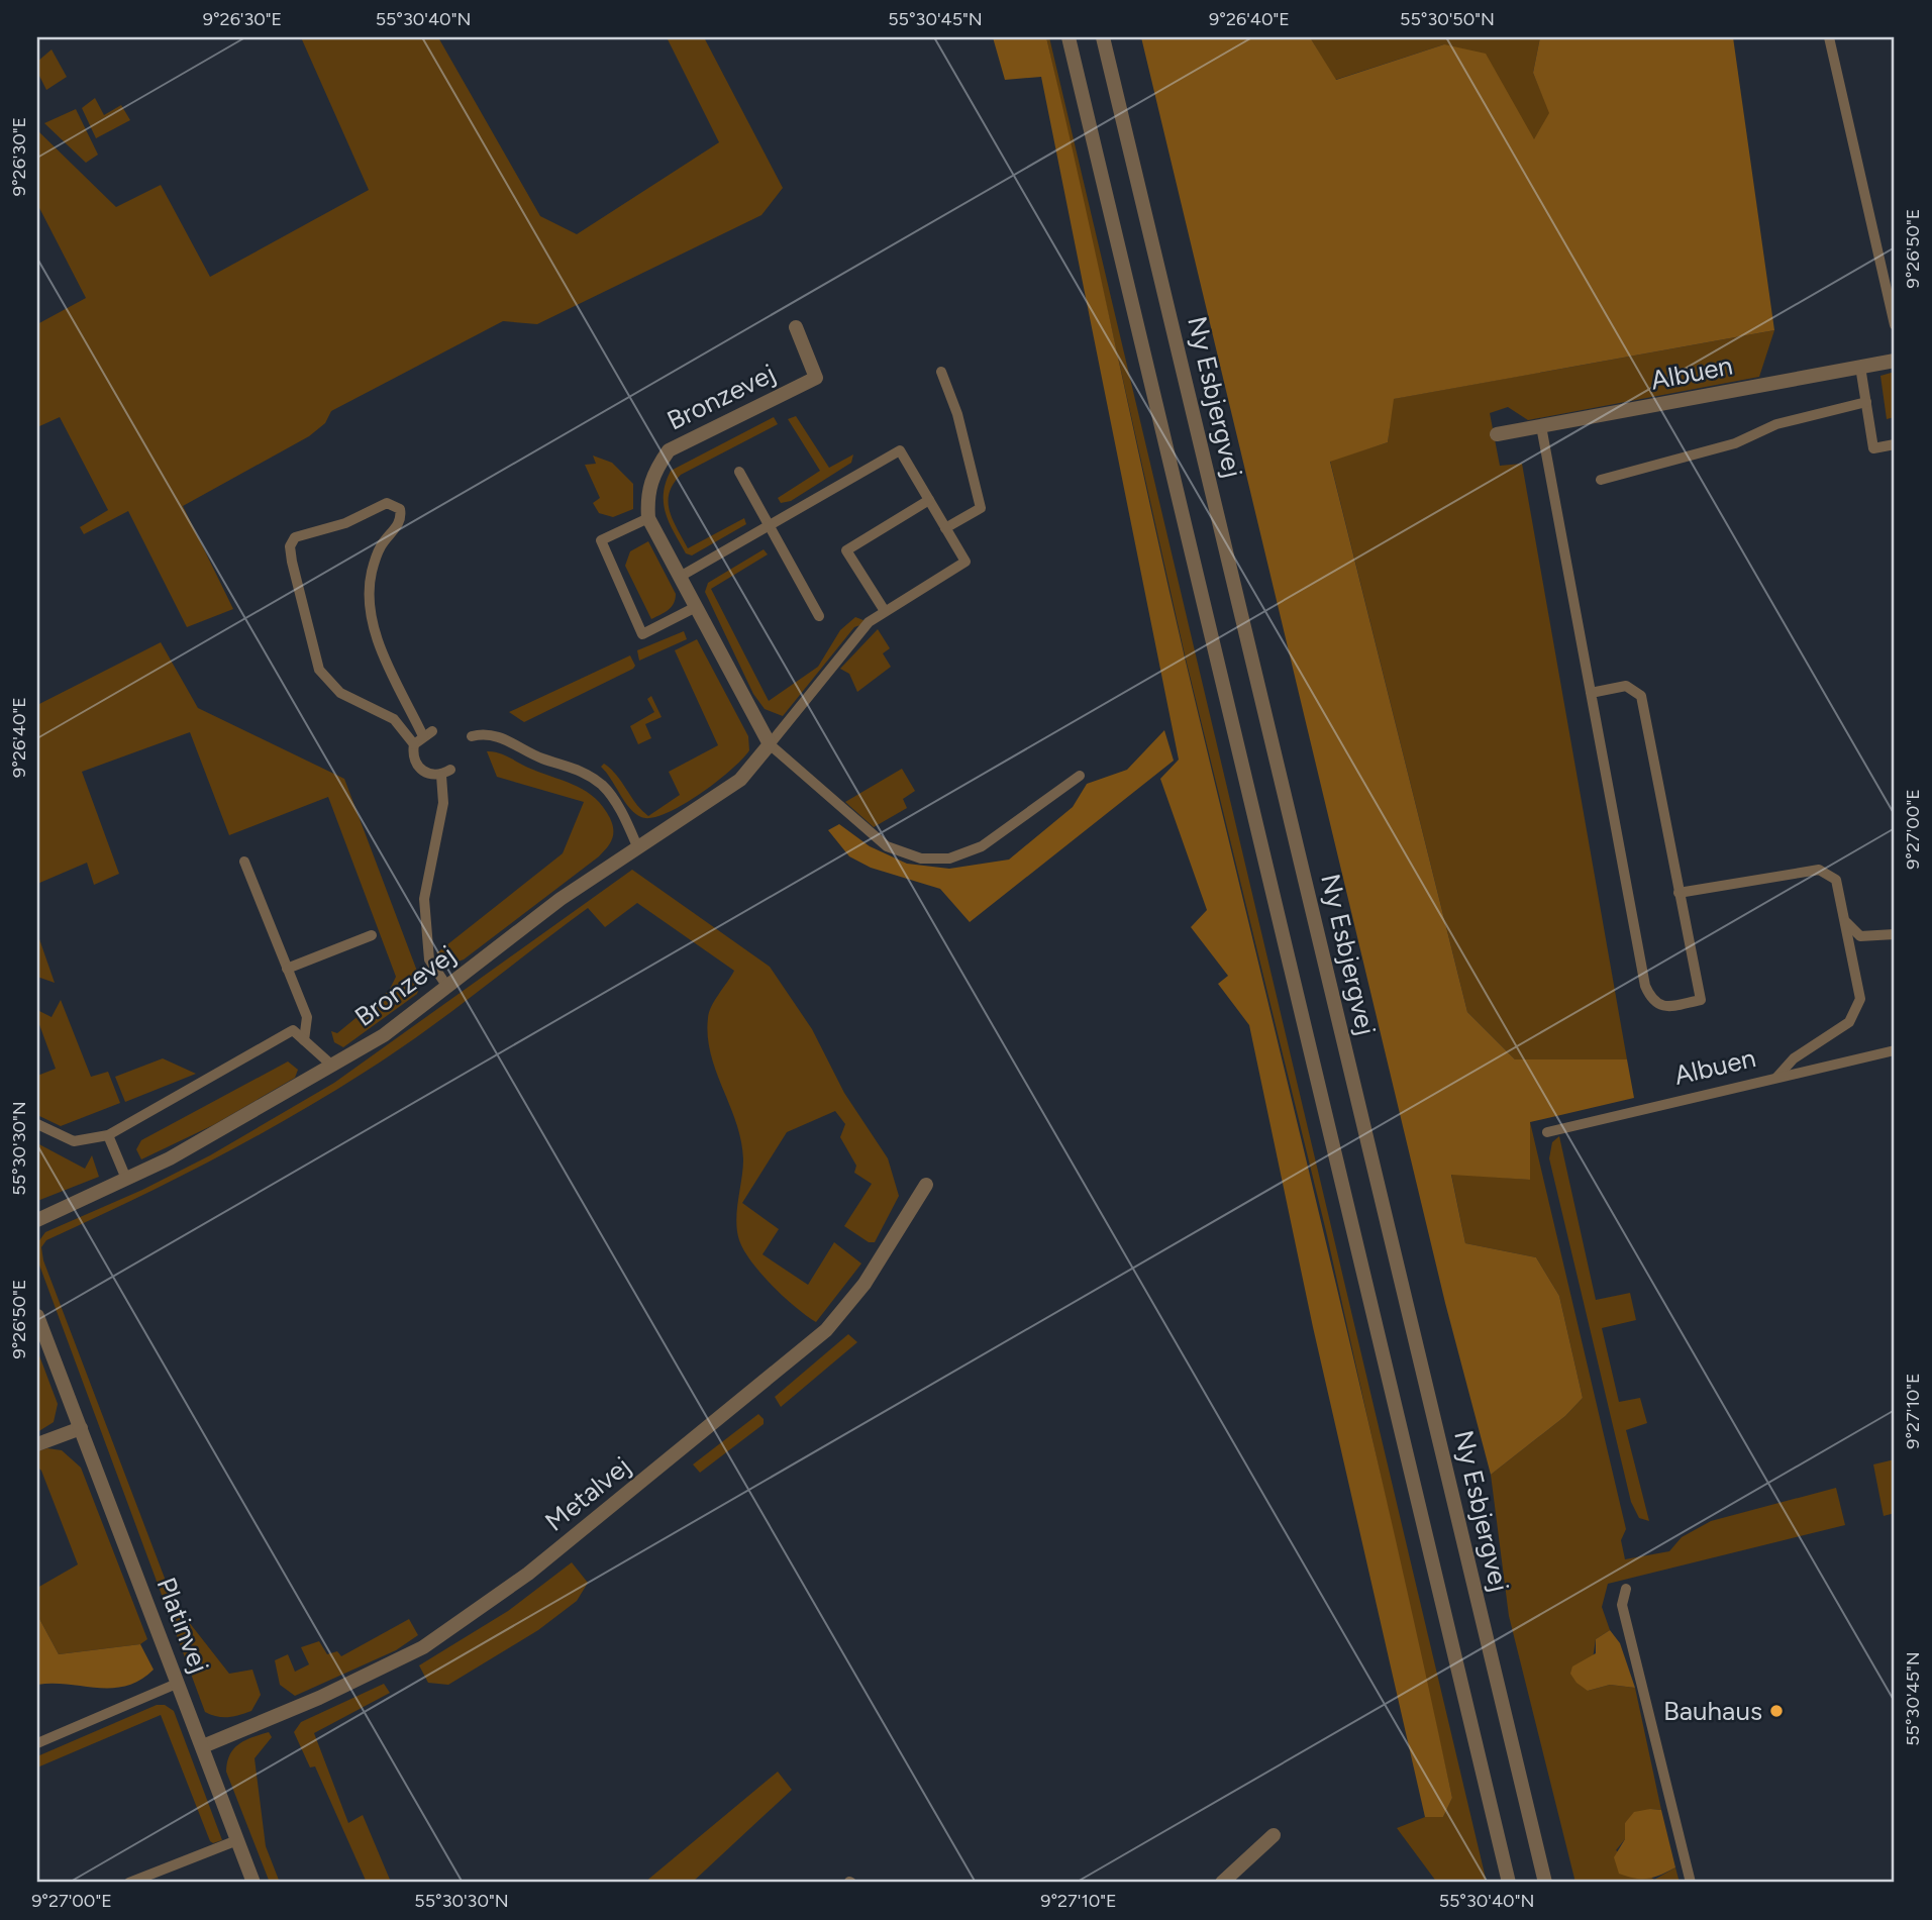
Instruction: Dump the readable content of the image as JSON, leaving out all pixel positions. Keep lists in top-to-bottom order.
{
  "streets": {
    "street": [
      "Albuen",
      "Bronzevej",
      "Ny Esbjergvej",
      "Metalvej",
      "Platinvej"
    ]
  },
  "crossings": [
    ["Metalvej", "Platinvej"]
  ],
  "places": ["Bauhaus"],
  "coordinates": [
    "9°26'30\"E",
    "55°30'40\"N",
    "55°30'45\"N",
    "9°26'40\"E",
    "55°30'50\"N",
    "9°26'50\"E",
    "9°27'00\"E",
    "55°30'30\"N",
    "9°27'10\"E"
  ]
}
